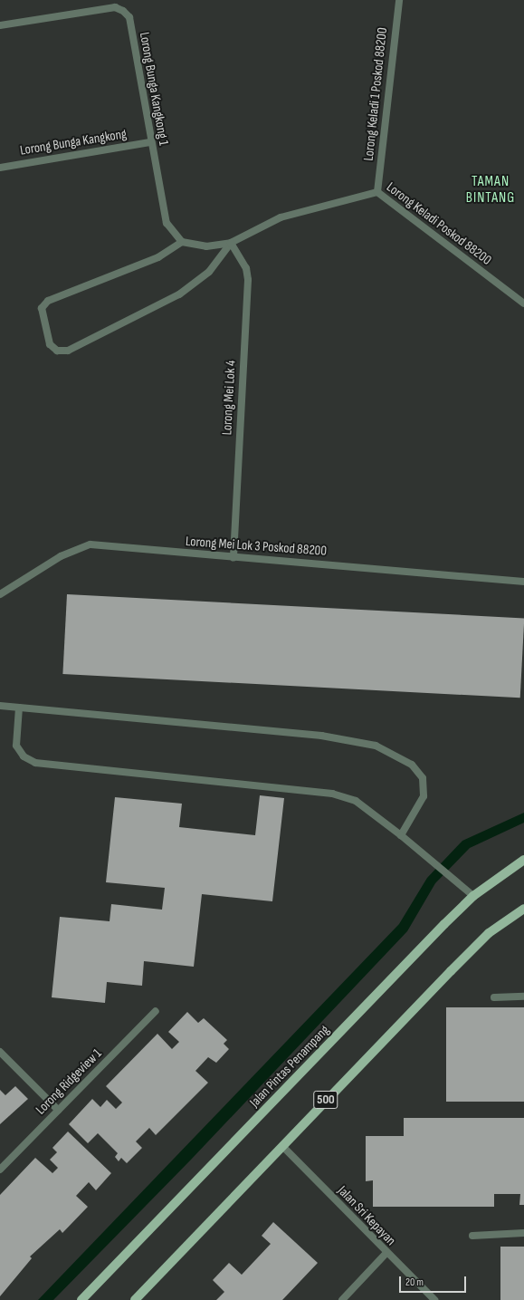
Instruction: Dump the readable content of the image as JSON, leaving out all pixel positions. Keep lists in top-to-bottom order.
{
  "streets": {
    "main road": ["Jalan Pintas Penampang", "500"],
    "street": [
      "Lorong Bunga Kangkong 1",
      "Lorong Keladi 1 Poskod 88200",
      "Lorong Bunga Kangkong",
      "Lorong Keladi Poskod 88200",
      "Lorong Mei Lok 4",
      "Lorong Mei Lok 3 Poskod 88200",
      "Lorong Ridgeview 1",
      "Jalan Sri Kepayan"
    ]
  },
  "crossings": [
    ["Lorong Bunga Kangkong 1", "Lorong Bunga Kangkong"],
    ["Lorong Keladi 1 Poskod 88200", "Lorong Keladi Poskod 88200"],
    ["Lorong Keladi Poskod 88200", "Lorong Mei Lok 4"],
    ["Lorong Mei Lok 4", "Lorong Mei Lok 3 Poskod 88200"],
    ["500", "Jalan Sri Kepayan"]
  ],
  "districts": ["TAMAN BINTANG"],
  "scale_bar": "20 m"
}
